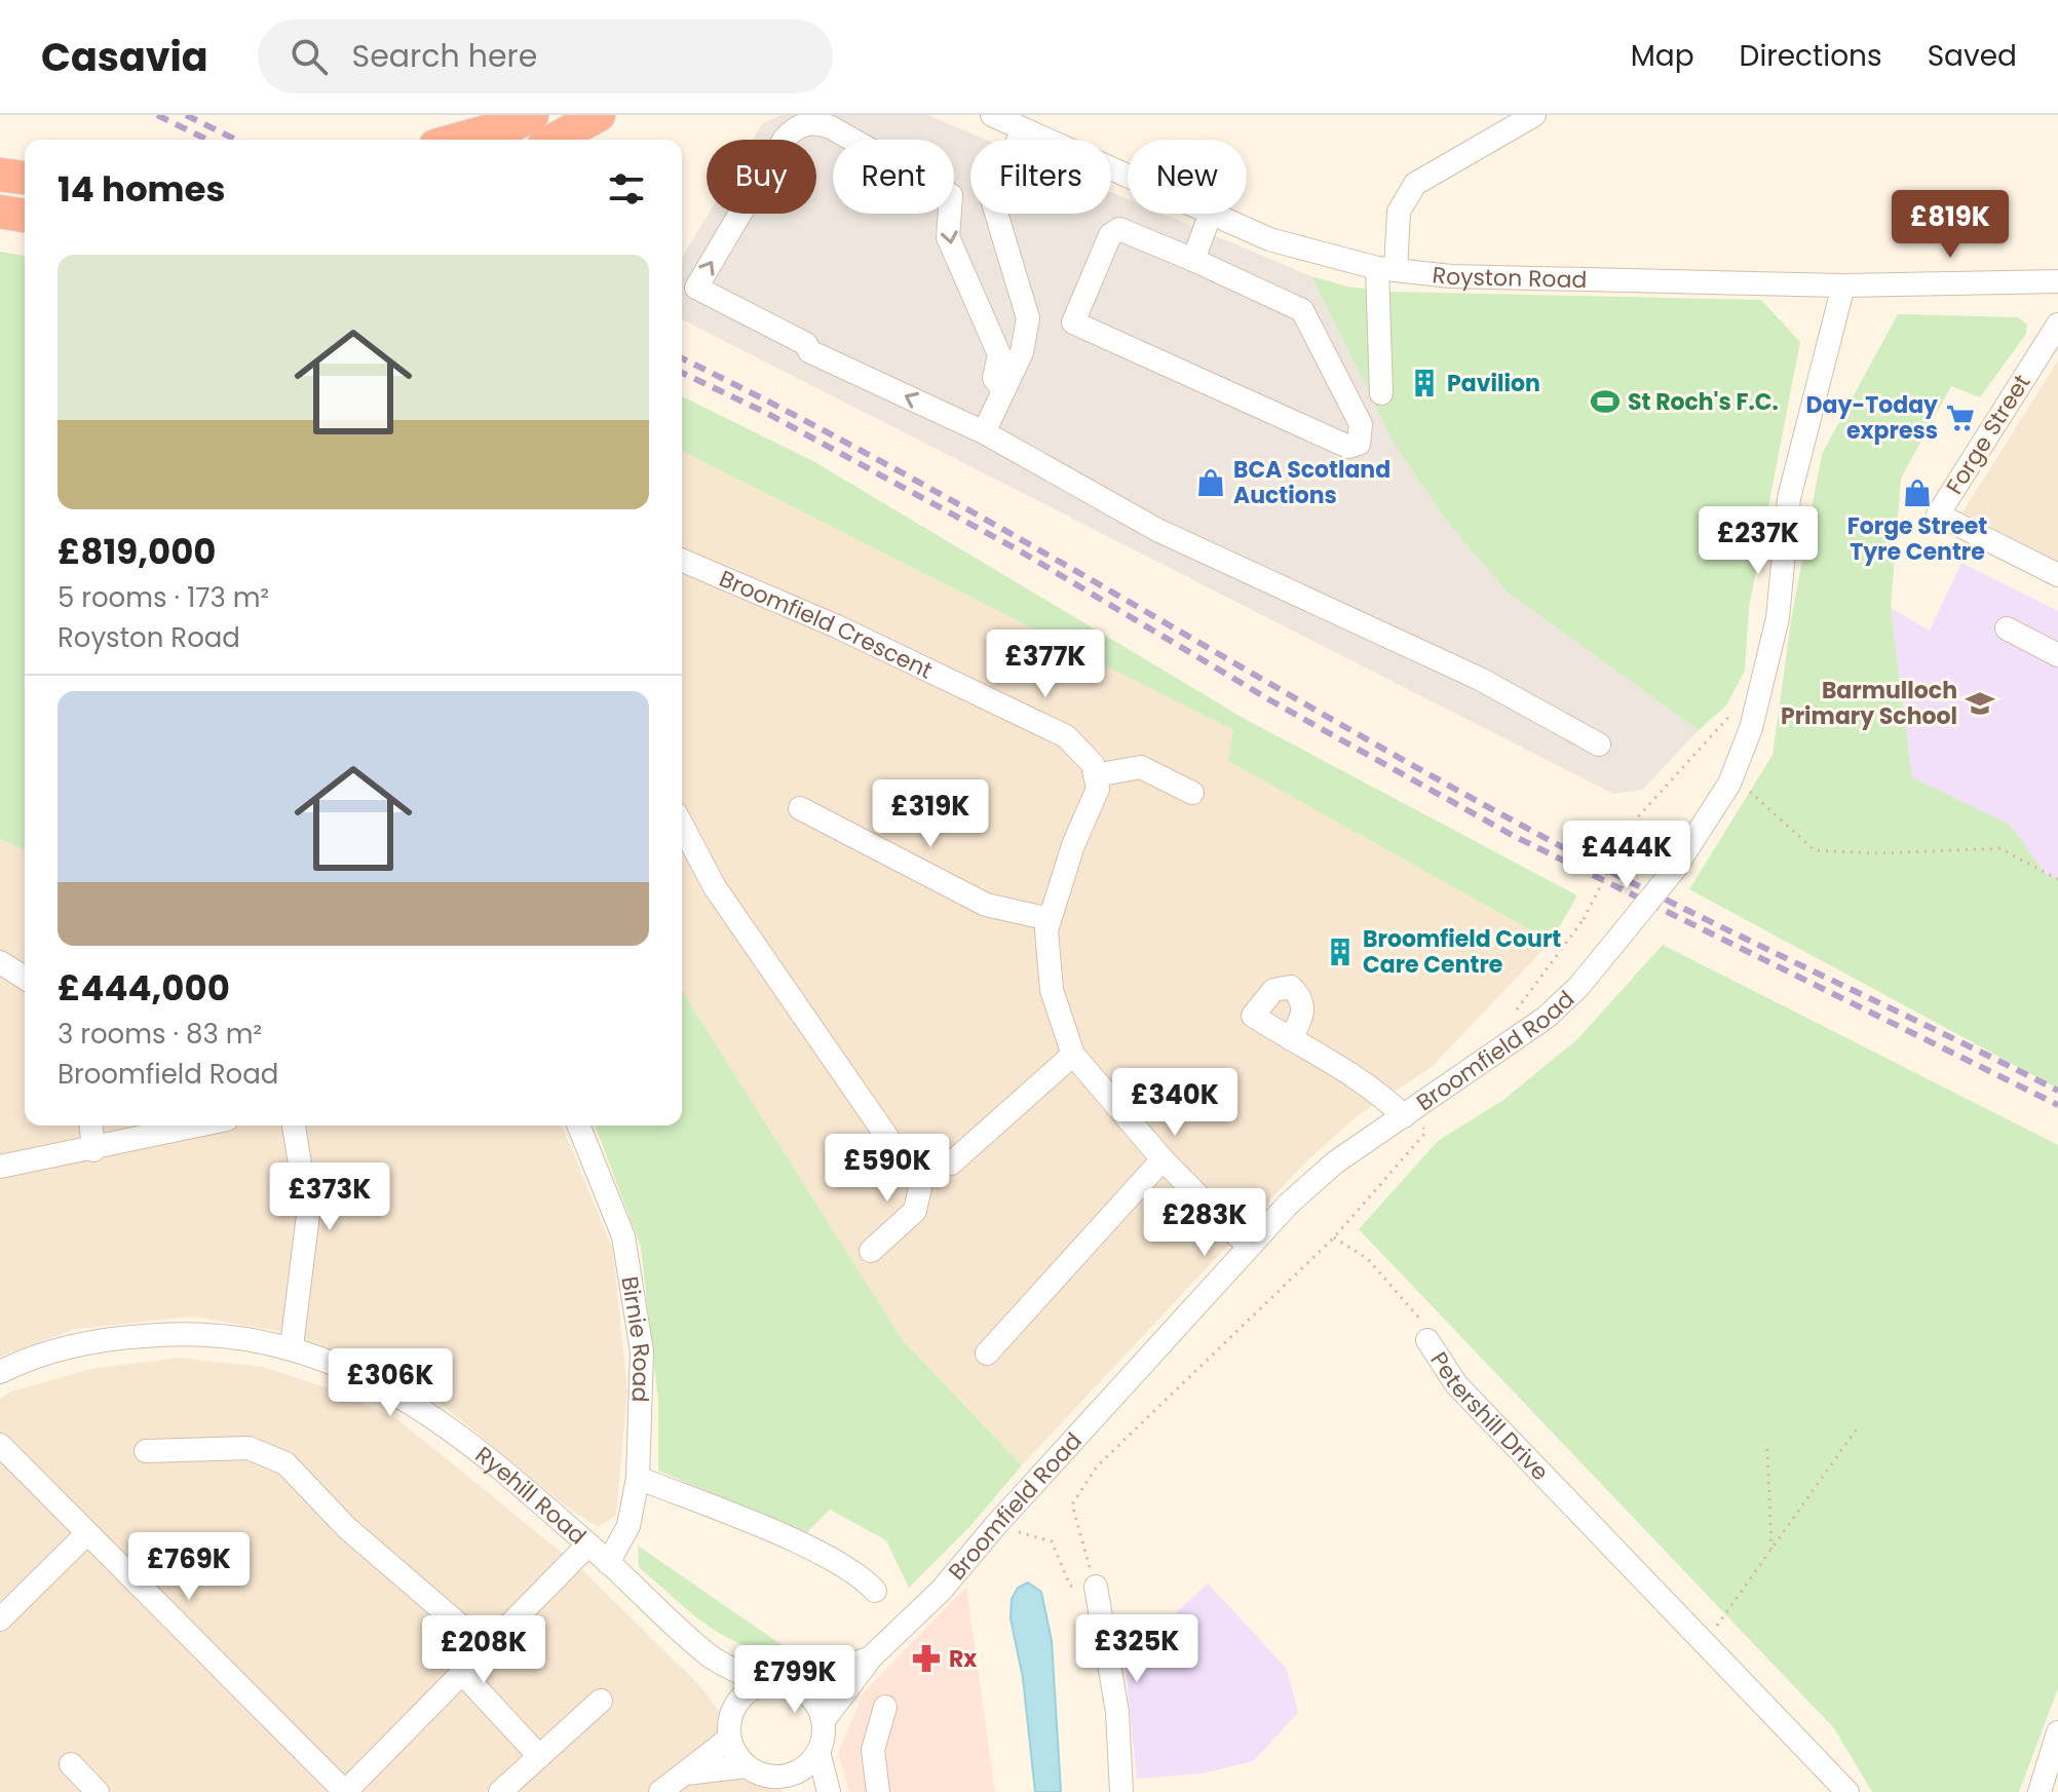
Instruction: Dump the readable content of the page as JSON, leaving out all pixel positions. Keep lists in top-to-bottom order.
{
  "streets": {
    "street": [
      "Royston Road",
      "Forge Street",
      "Broomfield Crescent",
      "Broomfield Road",
      "Birnie Road",
      "Petershill Drive",
      "Ryehill Road"
    ]
  },
  "crossings": [
    ["Royston Road", "Broomfield Road"],
    ["Broomfield Road", "Ryehill Road"],
    ["Birnie Road", "Ryehill Road"]
  ],
  "places": {
    "building": ["Pavilion", "Broomfield Court Care Centre"],
    "sports": ["St Roch's F.C."],
    "supermarket": ["Day-Today express"],
    "shop": ["BCA Scotland Auctions", "Forge Street Tyre Centre"],
    "school or university": ["Barmulloch Primary School"],
    "pharmacy": ["Rx"]
  },
  "page": {
    "header": "Casavia",
    "search": "Search here",
    "nav": ["Map", "Directions", "Saved"],
    "chip": [
      "Buy",
      "Rent",
      "Filters",
      "New"
    ],
    "heading": "14 homes",
    "price": [
      "£819K",
      "£237K",
      "£377K",
      "£319K",
      "£444K",
      "£340K",
      "£590K",
      "£373K",
      "£283K",
      "£306K",
      "£769K",
      "£325K",
      "£208K",
      "£799K"
    ],
    "list": [
      {
        "name": "£819,000",
        "note": "5 rooms · 173 m² · Royston Road"
      },
      {
        "name": "£444,000",
        "note": "3 rooms · 83 m² · Broomfield Road"
      }
    ]
  }
}
